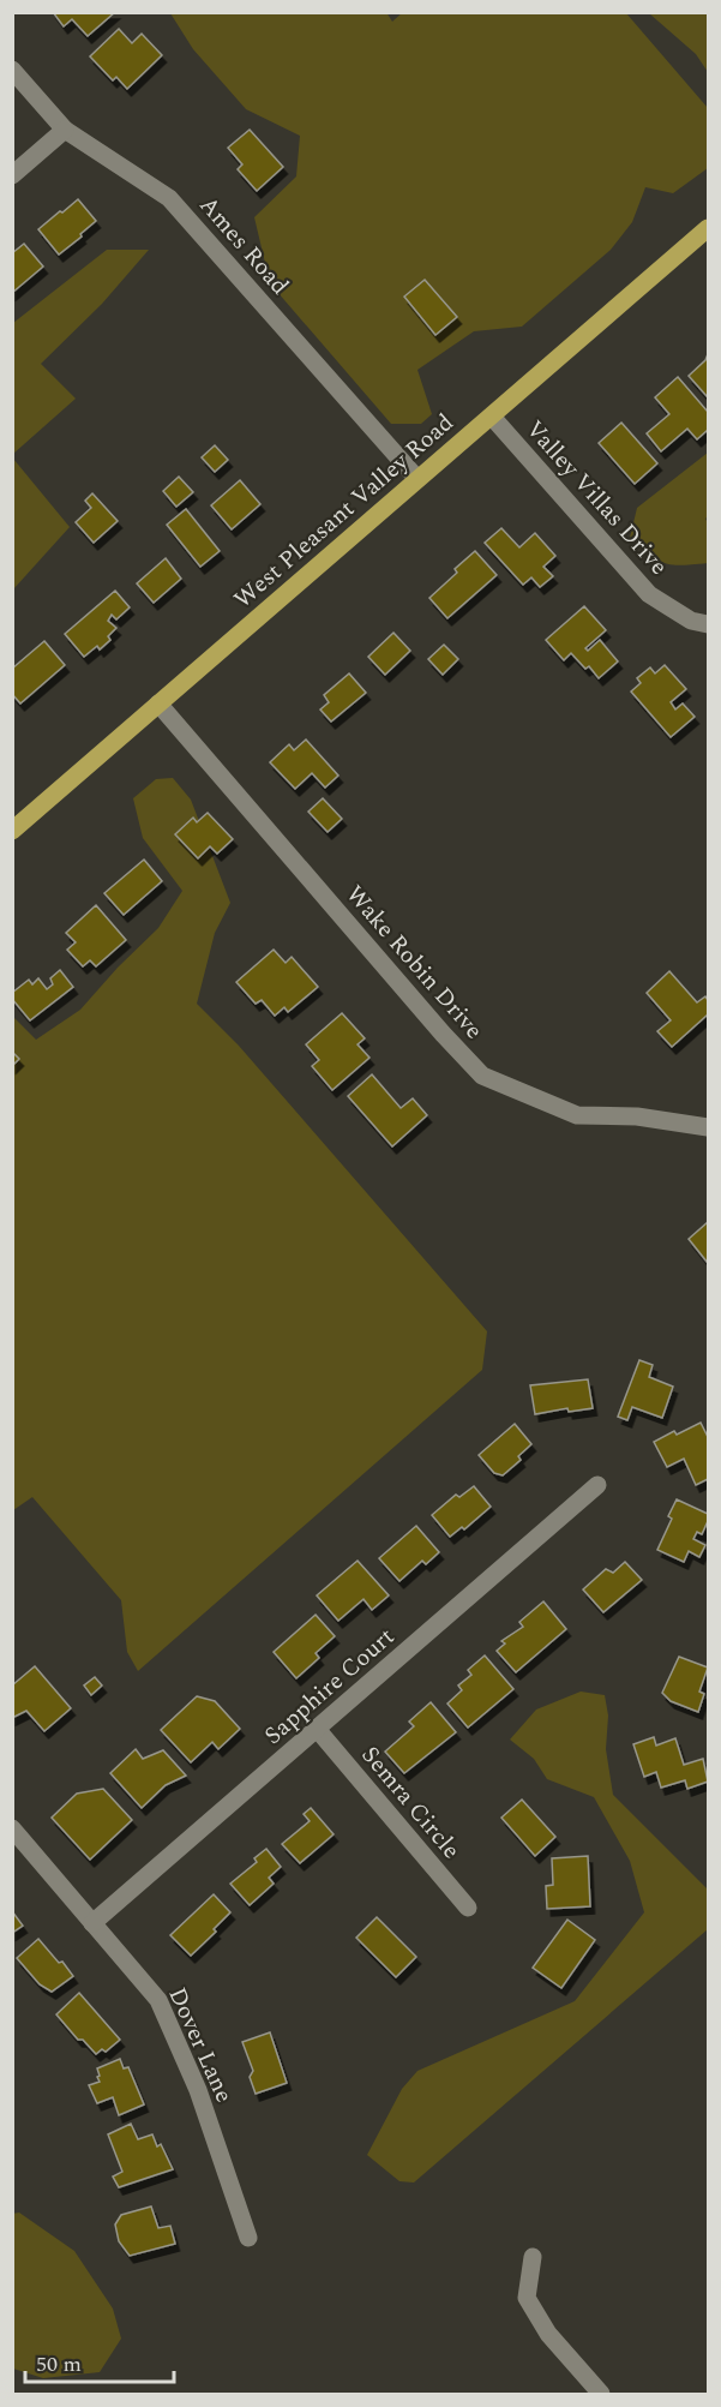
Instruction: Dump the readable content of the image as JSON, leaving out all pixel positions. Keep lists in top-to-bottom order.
{
  "streets": {
    "main road": ["West Pleasant Valley Road"],
    "street": [
      "Ames Road",
      "Valley Villas Drive",
      "Wake Robin Drive",
      "Sapphire Court",
      "Semra Circle",
      "Dover Lane"
    ]
  },
  "crossings": [
    ["Ames Road", "West Pleasant Valley Road"],
    ["Valley Villas Drive", "West Pleasant Valley Road"],
    ["West Pleasant Valley Road", "Wake Robin Drive"],
    ["Sapphire Court", "Semra Circle"],
    ["Sapphire Court", "Dover Lane"]
  ],
  "scale_bar": "50 m"
}
